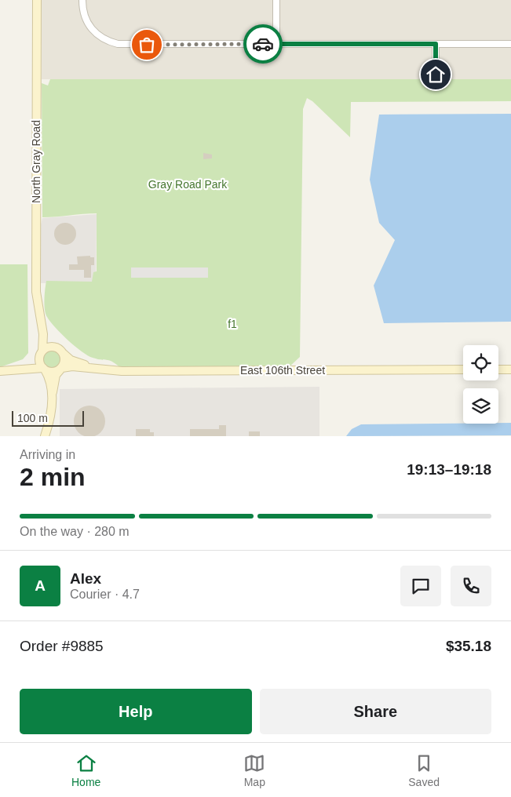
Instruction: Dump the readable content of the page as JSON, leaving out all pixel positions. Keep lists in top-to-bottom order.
{
  "streets": {
    "street": ["North Gray Road", "East 106th Street"]
  },
  "crossings": [
    ["North Gray Road", "East 106th Street"]
  ],
  "parks": ["Gray Road Park", "f1"],
  "scale_bar": "100 m",
  "page": {
    "scale": "100 m",
    "heading": ["2 min", "Arriving in", "19:13–19:18"],
    "panel": [
      "Alex",
      "Courier · 4.7",
      "Order #9885",
      "$35.18"
    ],
    "bar": "On the way · 280 m",
    "round": "A",
    "buttons": ["Help", "Share"],
    "tabs": ["Home", "Map", "Saved"]
  }
}
